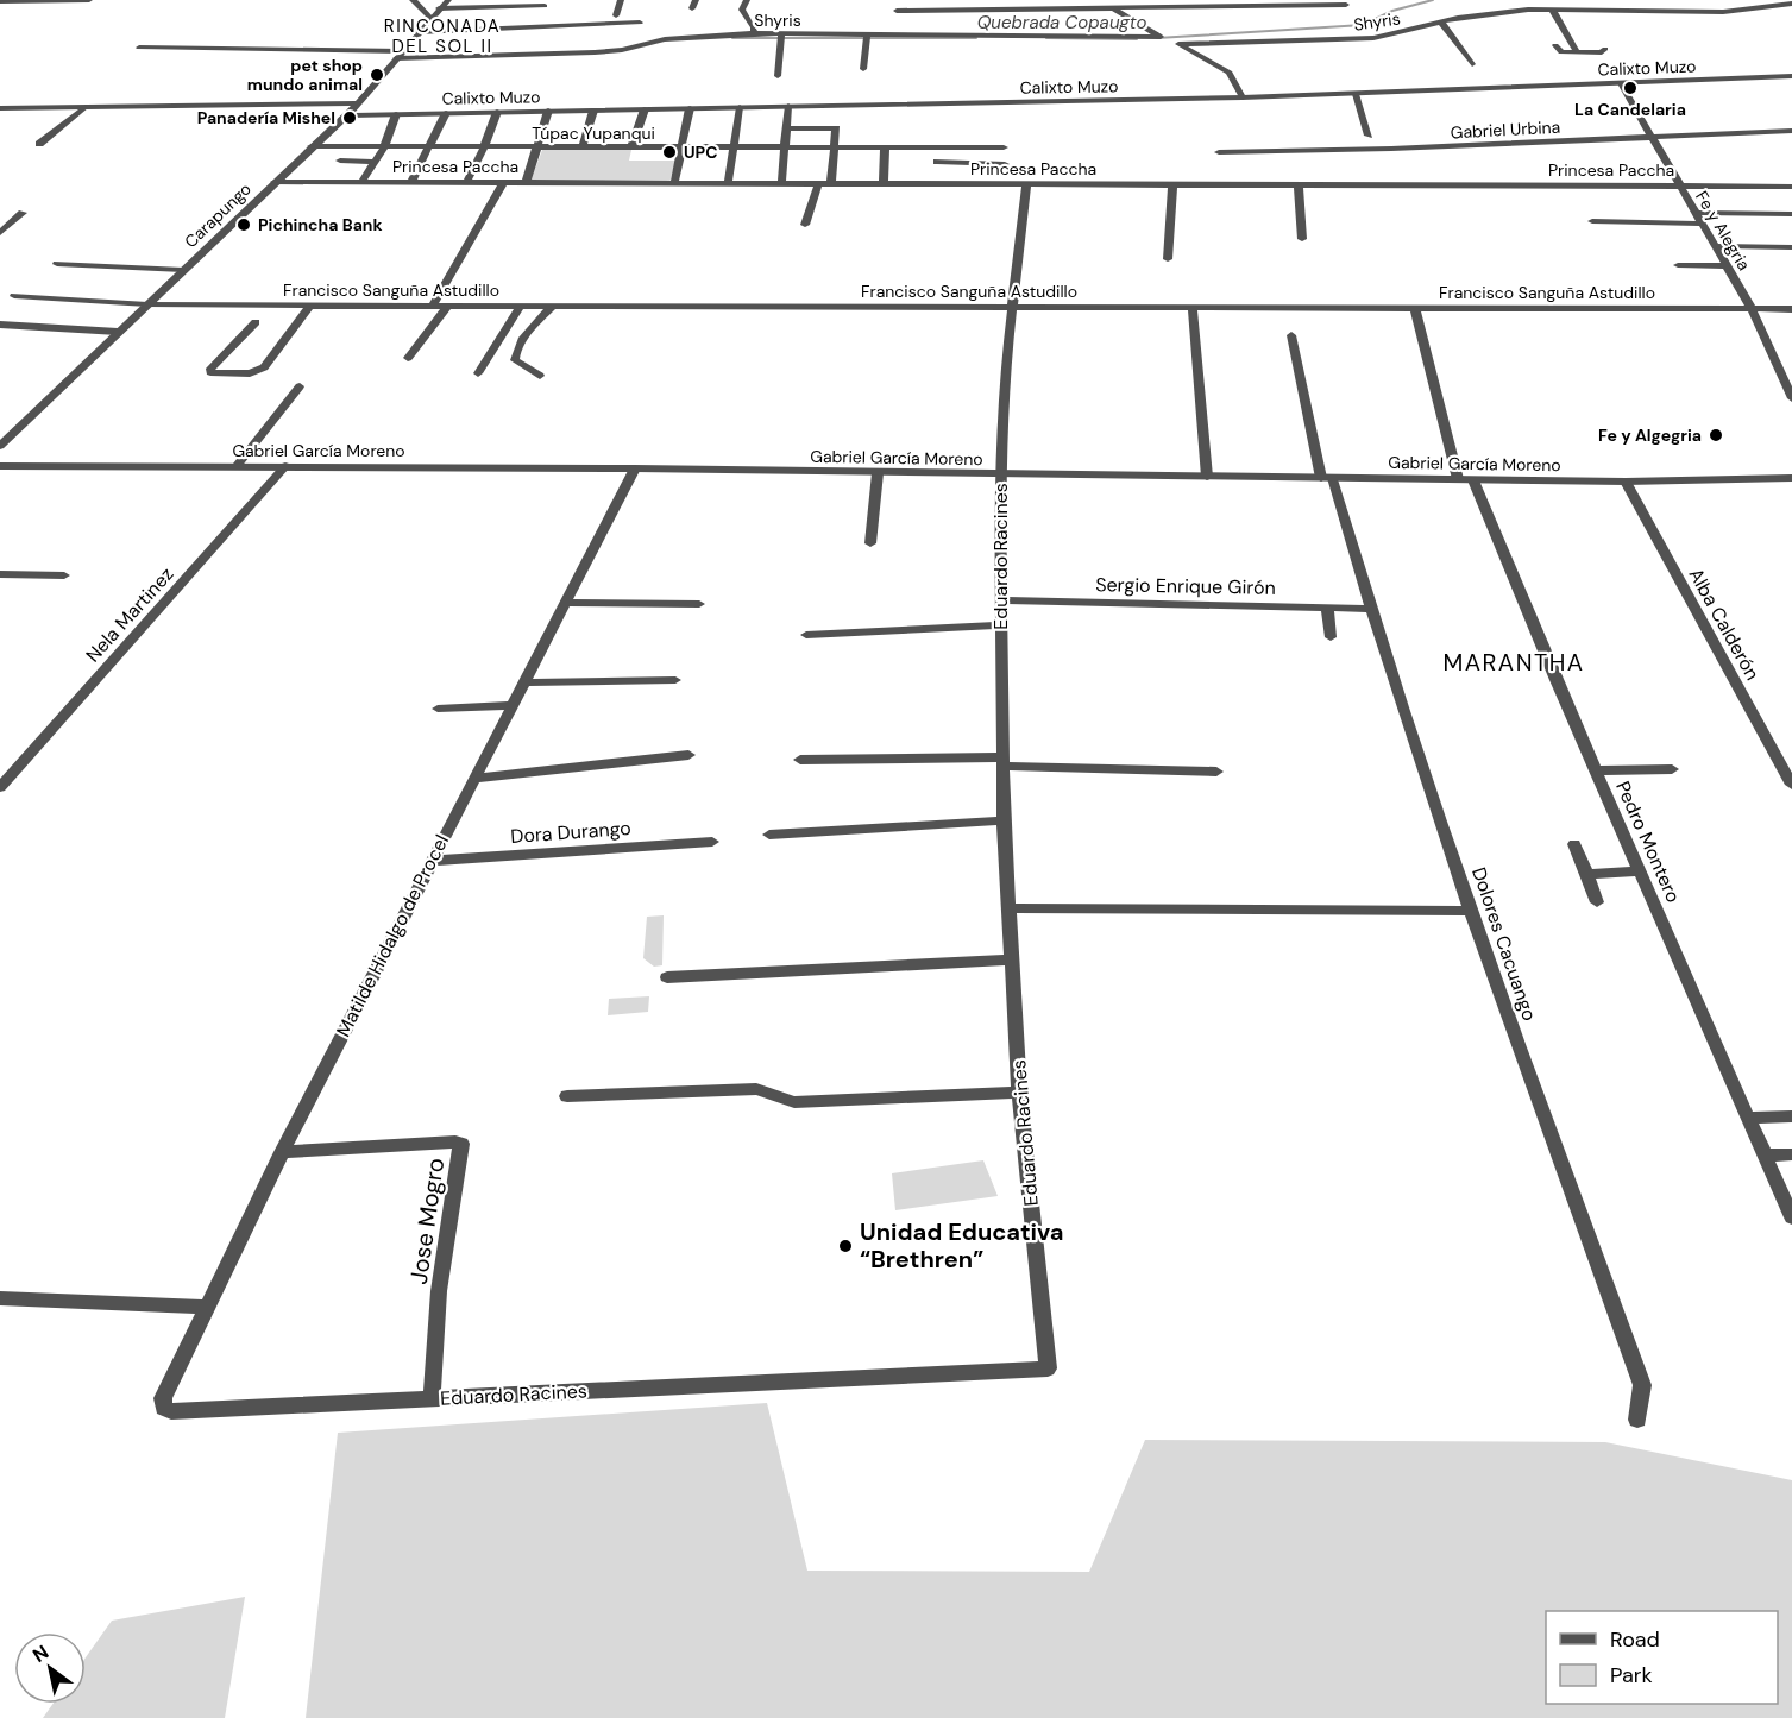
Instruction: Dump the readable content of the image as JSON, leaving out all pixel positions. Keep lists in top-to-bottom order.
{
  "streets": {
    "street": [
      "Shyris",
      "Calixto Muzo",
      "Gabriel Urbina",
      "Túpac Yupanqui",
      "Princesa Paccha",
      "Carapungo",
      "Fe y Alegria",
      "Francisco Sanguña Astudillo",
      "Gabriel García Moreno",
      "Eduardo Racines",
      "Sergio Enrique Girón",
      "Nela Martinez",
      "Alba Calderón",
      "Dora Durango",
      "Pedro Montero",
      "Matilde Hidalgo de Procel",
      "Dolores Cacuango",
      "Jose Mogro"
    ]
  },
  "crossings": [
    ["Shyris", "Carapungo"],
    ["Calixto Muzo", "Carapungo"],
    ["Calixto Muzo", "Fe y Alegria"],
    ["Gabriel Urbina", "Fe y Alegria"],
    ["Túpac Yupanqui", "Carapungo"],
    ["Princesa Paccha", "Carapungo"],
    ["Princesa Paccha", "Fe y Alegria"],
    ["Princesa Paccha", "Eduardo Racines"],
    ["Carapungo", "Francisco Sanguña Astudillo"],
    ["Fe y Alegria", "Francisco Sanguña Astudillo"],
    ["Francisco Sanguña Astudillo", "Eduardo Racines"],
    ["Francisco Sanguña Astudillo", "Pedro Montero"],
    ["Gabriel García Moreno", "Eduardo Racines"],
    ["Gabriel García Moreno", "Nela Martinez"],
    ["Gabriel García Moreno", "Alba Calderón"],
    ["Gabriel García Moreno", "Pedro Montero"],
    ["Gabriel García Moreno", "Matilde Hidalgo de Procel"],
    ["Gabriel García Moreno", "Dolores Cacuango"],
    ["Eduardo Racines", "Sergio Enrique Girón"],
    ["Eduardo Racines", "Matilde Hidalgo de Procel"],
    ["Eduardo Racines", "Jose Mogro"],
    ["Sergio Enrique Girón", "Dolores Cacuango"],
    ["Dora Durango", "Matilde Hidalgo de Procel"],
    ["Matilde Hidalgo de Procel", "Jose Mogro"]
  ],
  "districts": ["RINCONADA DEL SOL II", "MARANTHA"],
  "water": ["Quebrada Copaugto"],
  "places": [
    "pet shop mundo animal",
    "La Candelaria",
    "Panadería Mishel",
    "UPC",
    "Pichincha Bank",
    "Fe y Algegria",
    "Unidad Educativa “Brethren”"
  ],
  "legend": ["Road", "Park"],
  "north": "top left"
}
